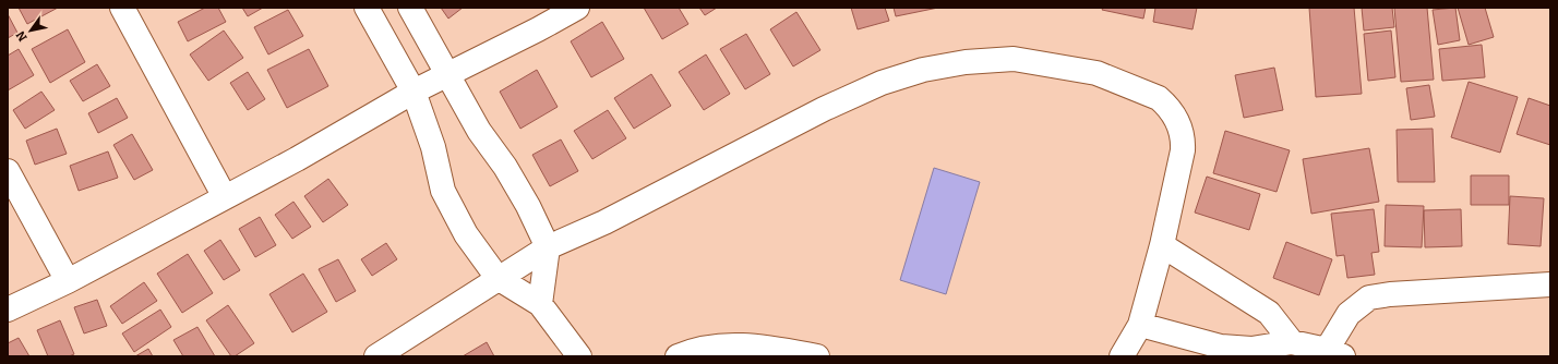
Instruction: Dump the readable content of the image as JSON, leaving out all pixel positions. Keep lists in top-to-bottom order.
{
  "north": "bottom left"
}
